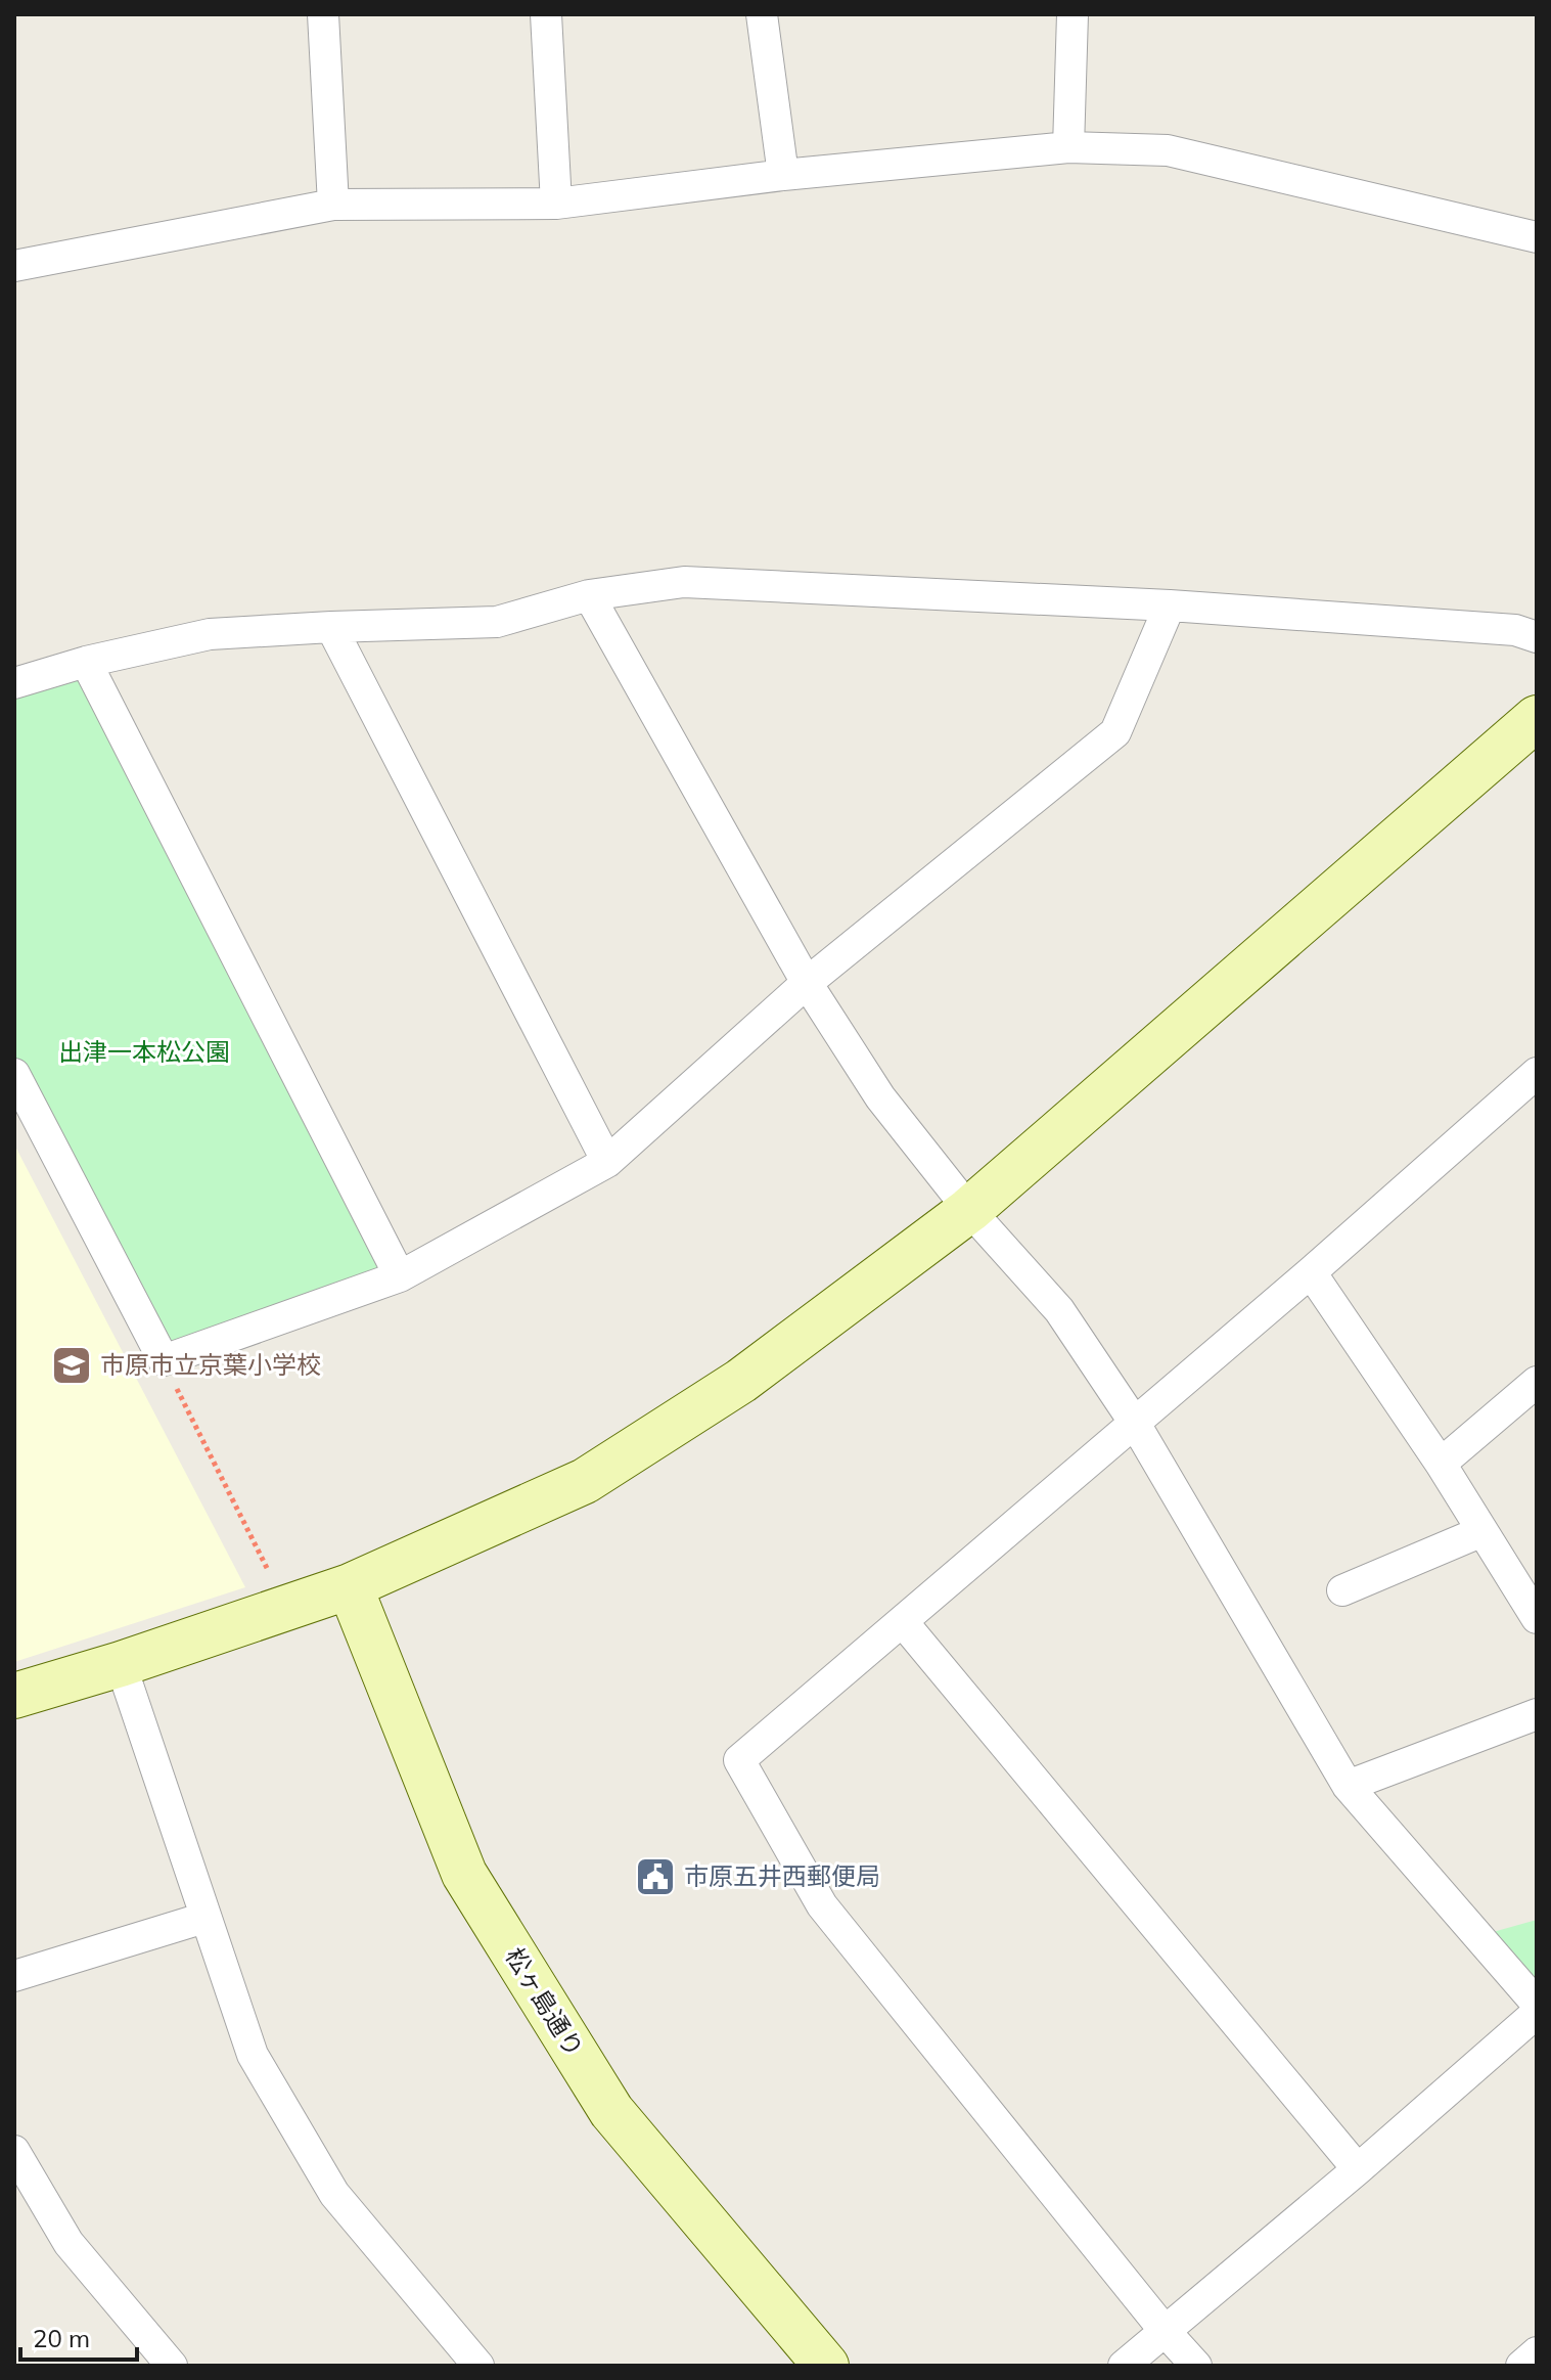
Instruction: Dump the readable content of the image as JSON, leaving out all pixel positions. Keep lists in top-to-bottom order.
{
  "streets": {
    "street": ["松ヶ島通り"]
  },
  "parks": ["出津一本松公園"],
  "places": {
    "school or university": ["市原市立京葉小学校"],
    "public building": ["市原五井西郵便局"]
  },
  "scale_bar": "20 m"
}
